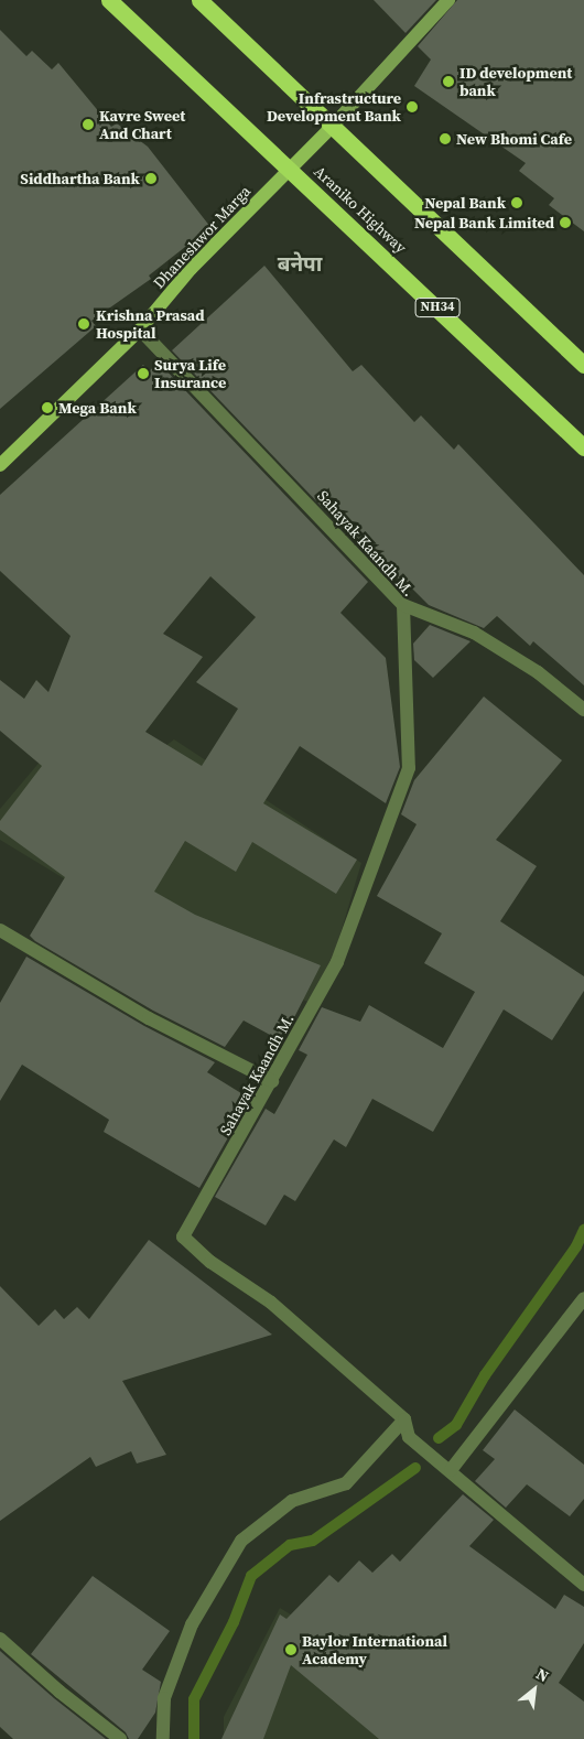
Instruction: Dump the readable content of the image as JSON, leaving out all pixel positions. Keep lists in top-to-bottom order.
{
  "streets": {
    "highway": ["Araniko Highway", "NH34"],
    "main road": ["Dhaneshwor Marga"],
    "street": ["Sahayak Kaandh M."]
  },
  "crossings": [
    ["Araniko Highway", "Dhaneshwor Marga"],
    ["Dhaneshwor Marga", "Sahayak Kaandh M."]
  ],
  "districts": ["बनेपा"],
  "places": [
    "ID development bank",
    "Infrastructure Development Bank",
    "Kavre Sweet And Chart",
    "New Bhomi Cafe",
    "Siddhartha Bank",
    "Nepal Bank",
    "Nepal Bank Limited",
    "Krishna Prasad Hospital",
    "Surya Life Insurance",
    "Mega Bank",
    "Baylor International Academy"
  ],
  "north": "top right"
}
